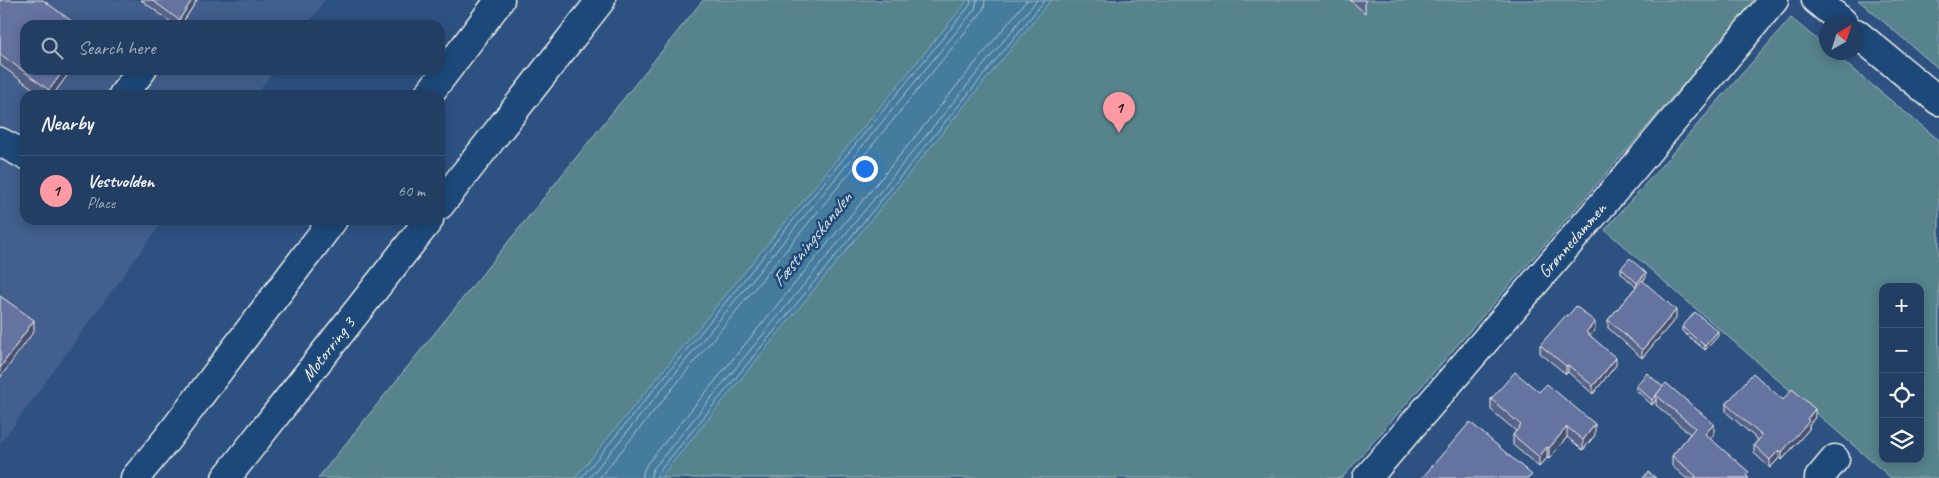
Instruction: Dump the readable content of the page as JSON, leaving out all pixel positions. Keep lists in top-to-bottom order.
{
  "streets": {
    "main road": ["Grønnedammen", "Motorring 3"]
  },
  "water": ["Fæstningskanalen"],
  "north": "top right",
  "page": {
    "search": "Search here",
    "heading": "Nearby",
    "pins": "1",
    "list": [
      {
        "mark": "1",
        "name": "Vestvolden",
        "note": "Place",
        "value": "60 m"
      }
    ],
    "map_buttons": ["+", "−"]
  }
}
